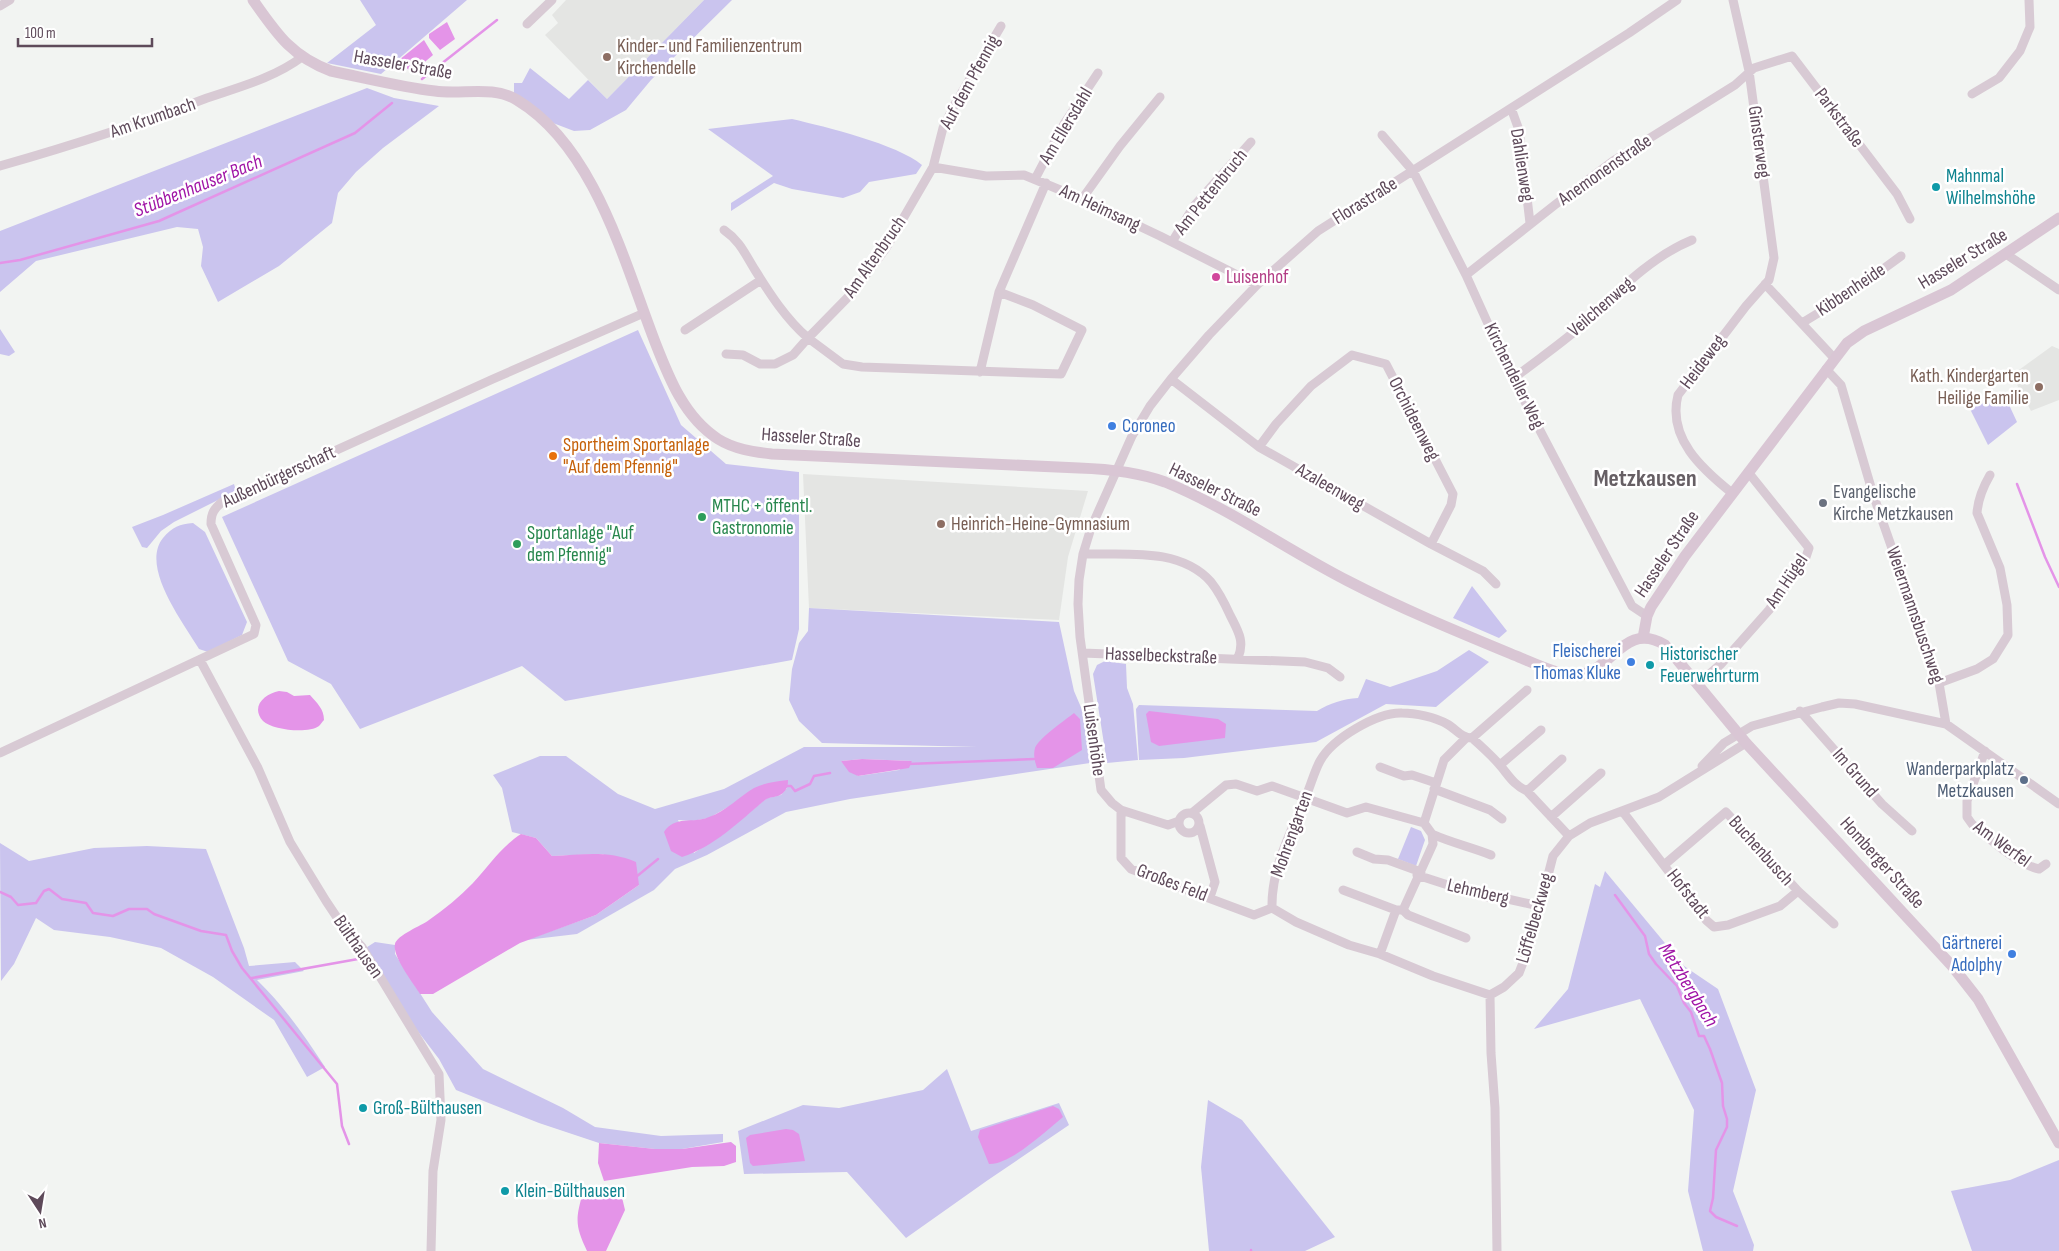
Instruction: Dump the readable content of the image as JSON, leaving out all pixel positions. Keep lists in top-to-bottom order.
{
  "streets": {
    "main road": ["Hasseler Straße", "Homberger Straße"],
    "street": [
      "Auf dem Pfennig",
      "Am Krumbach",
      "Parkstraße",
      "Am Ellersdahl",
      "Ginsterweg",
      "Dahlienweg",
      "Anemonenstraße",
      "Am Pettenbruch",
      "Florastraße",
      "Am Heimsang",
      "Am Altenbruch",
      "Kibbenheide",
      "Veilchenweg",
      "Heideweg",
      "Kirchendeller Weg",
      "Orchideenweg",
      "Außenbürgerschaft",
      "Azaleenweg",
      "Am Hügel",
      "Weiermannsbuschweg",
      "Hasselbeckstraße",
      "Luisenhöhe",
      "Im Grund",
      "Mohrengarten",
      "Am Werfel",
      "Buchenbusch",
      "Großes Feld",
      "Lehmberg",
      "Hofstadt",
      "Löffelbeckweg",
      "Bülthausen"
    ]
  },
  "crossings": [
    ["Hasseler Straße", "Am Krumbach"],
    ["Hasseler Straße", "Florastraße"],
    ["Hasseler Straße", "Kibbenheide"],
    ["Hasseler Straße", "Heideweg"],
    ["Hasseler Straße", "Kirchendeller Weg"],
    ["Hasseler Straße", "Außenbürgerschaft"],
    ["Hasseler Straße", "Am Hügel"],
    ["Hasseler Straße", "Weiermannsbuschweg"],
    ["Hasseler Straße", "Hasselbeckstraße"],
    ["Hasseler Straße", "Homberger Straße"],
    ["Auf dem Pfennig", "Am Heimsang"],
    ["Auf dem Pfennig", "Am Altenbruch"],
    ["Parkstraße", "Ginsterweg"],
    ["Parkstraße", "Anemonenstraße"],
    ["Am Ellersdahl", "Am Heimsang"],
    ["Ginsterweg", "Anemonenstraße"],
    ["Ginsterweg", "Kibbenheide"],
    ["Ginsterweg", "Heideweg"],
    ["Dahlienweg", "Anemonenstraße"],
    ["Dahlienweg", "Florastraße"],
    ["Anemonenstraße", "Kirchendeller Weg"],
    ["Am Pettenbruch", "Am Heimsang"],
    ["Florastraße", "Am Heimsang"],
    ["Florastraße", "Kirchendeller Weg"],
    ["Florastraße", "Azaleenweg"],
    ["Florastraße", "Hasselbeckstraße"],
    ["Am Heimsang", "Am Altenbruch"],
    ["Kibbenheide", "Heideweg"],
    ["Veilchenweg", "Kirchendeller Weg"],
    ["Orchideenweg", "Azaleenweg"],
    ["Außenbürgerschaft", "Bülthausen"],
    ["Am Hügel", "Homberger Straße"],
    ["Weiermannsbuschweg", "Löffelbeckweg"],
    ["Hasselbeckstraße", "Luisenhöhe"],
    ["Luisenhöhe", "Großes Feld"],
    ["Im Grund", "Löffelbeckweg"],
    ["Mohrengarten", "Großes Feld"],
    ["Mohrengarten", "Löffelbeckweg"],
    ["Buchenbusch", "Hofstadt"],
    ["Homberger Straße", "Löffelbeckweg"],
    ["Lehmberg", "Löffelbeckweg"],
    ["Hofstadt", "Löffelbeckweg"]
  ],
  "districts": ["Metzkausen"],
  "water": ["Stübbenhauser Bach", "Metzbergbach"],
  "places": [
    "Kinder- und Familienzentrum Kirchendelle",
    "Mahnmal Wilhelmshöhe",
    "Luisenhof",
    "Kath. Kindergarten Heilige Familie",
    "Coroneo",
    "Sportheim Sportanlage \"Auf dem Pfennig\"",
    "Evangelische Kirche Metzkausen",
    "MTHC + öffentl. Gastronomie",
    "Heinrich-Heine-Gymnasium",
    "Sportanlage \"Auf dem Pfennig\"",
    "Fleischerei Thomas Kluke",
    "Historischer Feuerwehrturm",
    "Wanderparkplatz Metzkausen",
    "Gärtnerei Adolphy",
    "Groß-Bülthausen",
    "Klein-Bülthausen"
  ],
  "scale_bar": "100 m",
  "north": "bottom"
}
